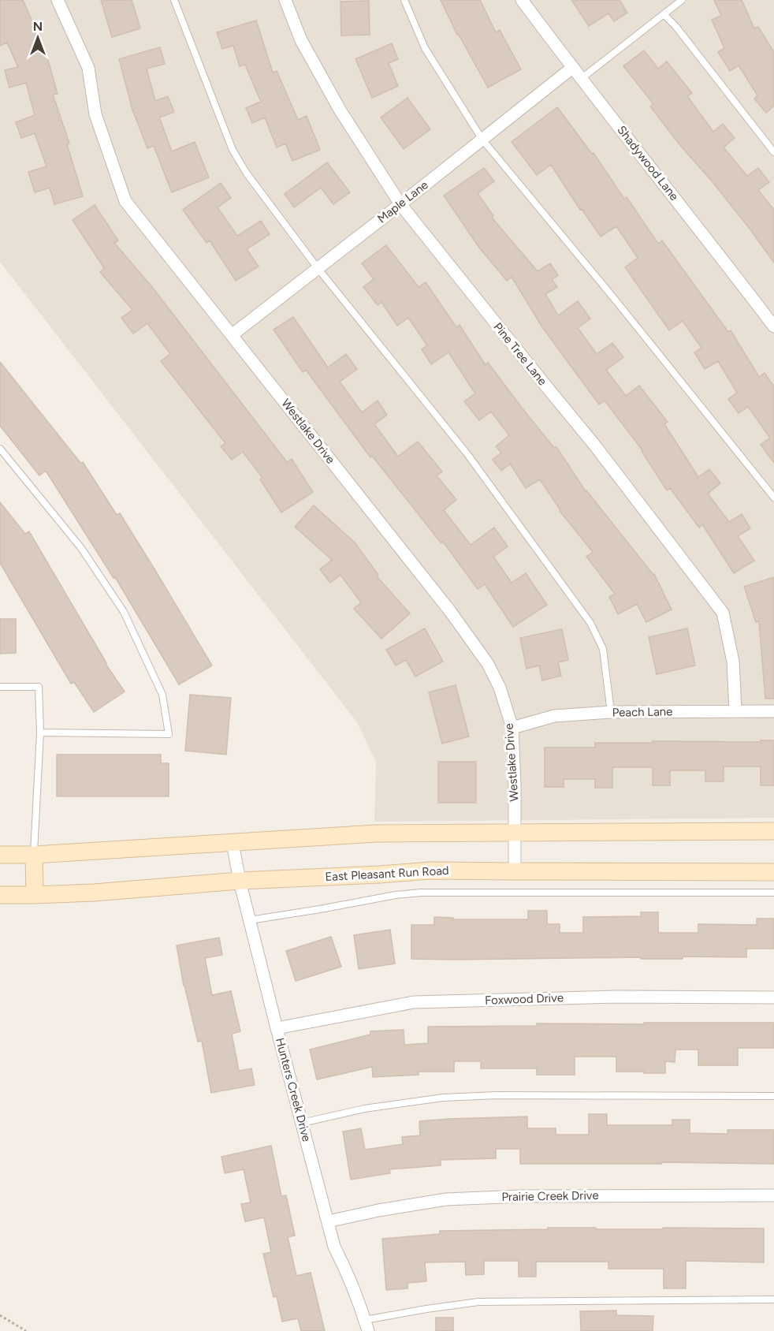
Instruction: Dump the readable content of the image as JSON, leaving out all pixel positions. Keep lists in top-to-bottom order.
{
  "streets": {
    "main road": ["East Pleasant Run Road"],
    "street": [
      "Shadywood Lane",
      "Maple Lane",
      "Pine Tree Lane",
      "Westlake Drive",
      "Peach Lane",
      "Foxwood Drive",
      "Hunters Creek Drive",
      "Prairie Creek Drive"
    ]
  },
  "crossings": [
    ["Shadywood Lane", "Maple Lane"],
    ["Maple Lane", "Pine Tree Lane"],
    ["Maple Lane", "Westlake Drive"],
    ["Pine Tree Lane", "Peach Lane"],
    ["Westlake Drive", "Peach Lane"],
    ["Westlake Drive", "East Pleasant Run Road"],
    ["East Pleasant Run Road", "Hunters Creek Drive"],
    ["Foxwood Drive", "Hunters Creek Drive"],
    ["Hunters Creek Drive", "Prairie Creek Drive"]
  ],
  "north": "top"
}
